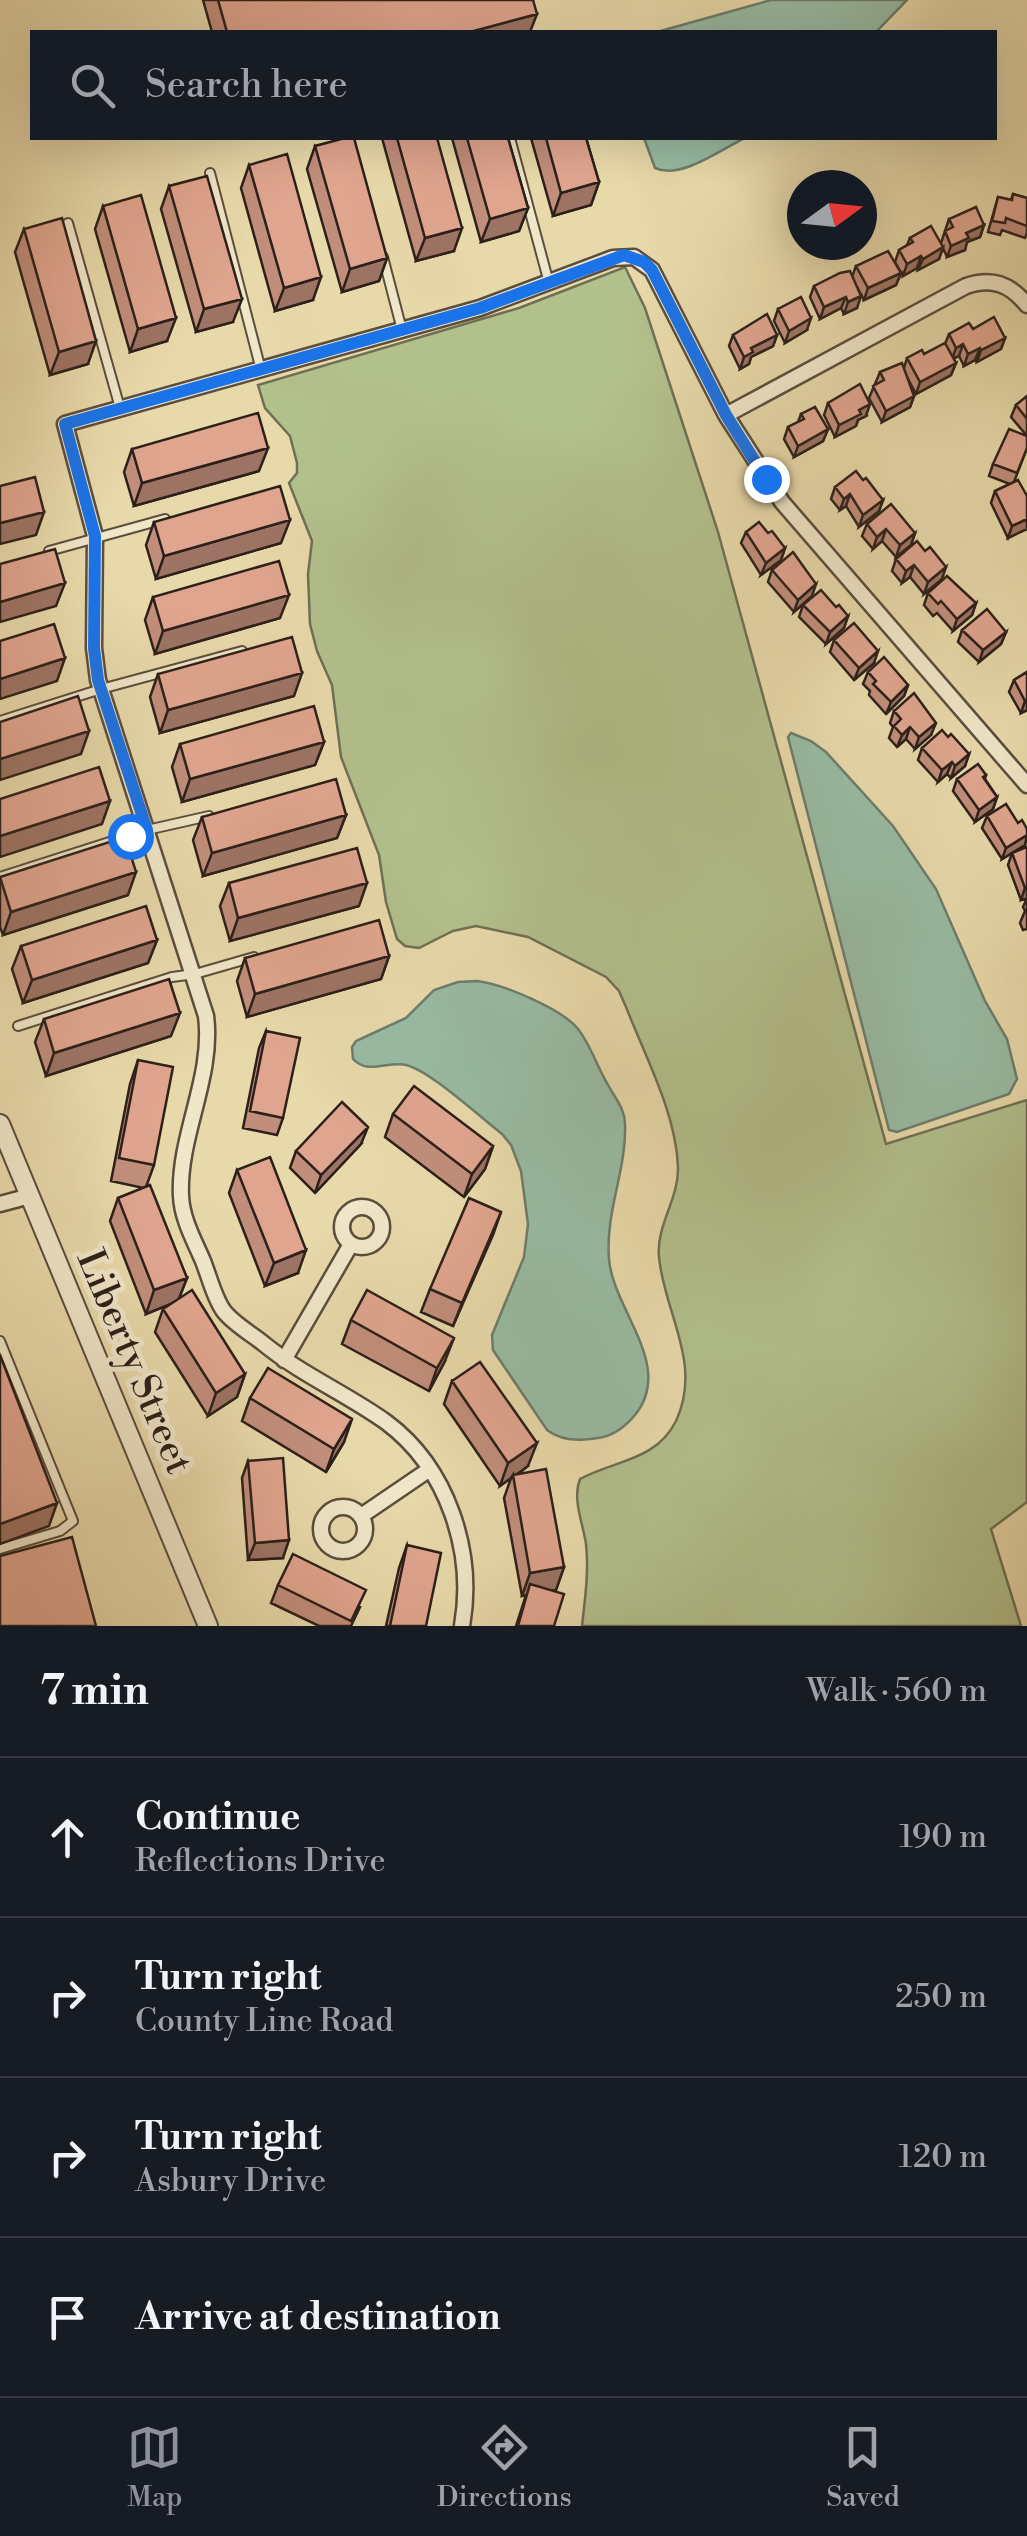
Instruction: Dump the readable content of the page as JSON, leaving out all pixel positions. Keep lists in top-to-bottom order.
{
  "streets": {
    "street": ["Liberty Street"]
  },
  "north": "right",
  "page": {
    "search": "Search here",
    "heading": ["7 min", "Walk · 560 m"],
    "list": [
      ["Continue", "Reflections Drive", "190 m"],
      ["Turn right", "County Line Road", "250 m"],
      ["Turn right", "Asbury Drive", "120 m"],
      "Arrive at destination"
    ],
    "nav": ["Map", "Directions", "Saved"]
  }
}
